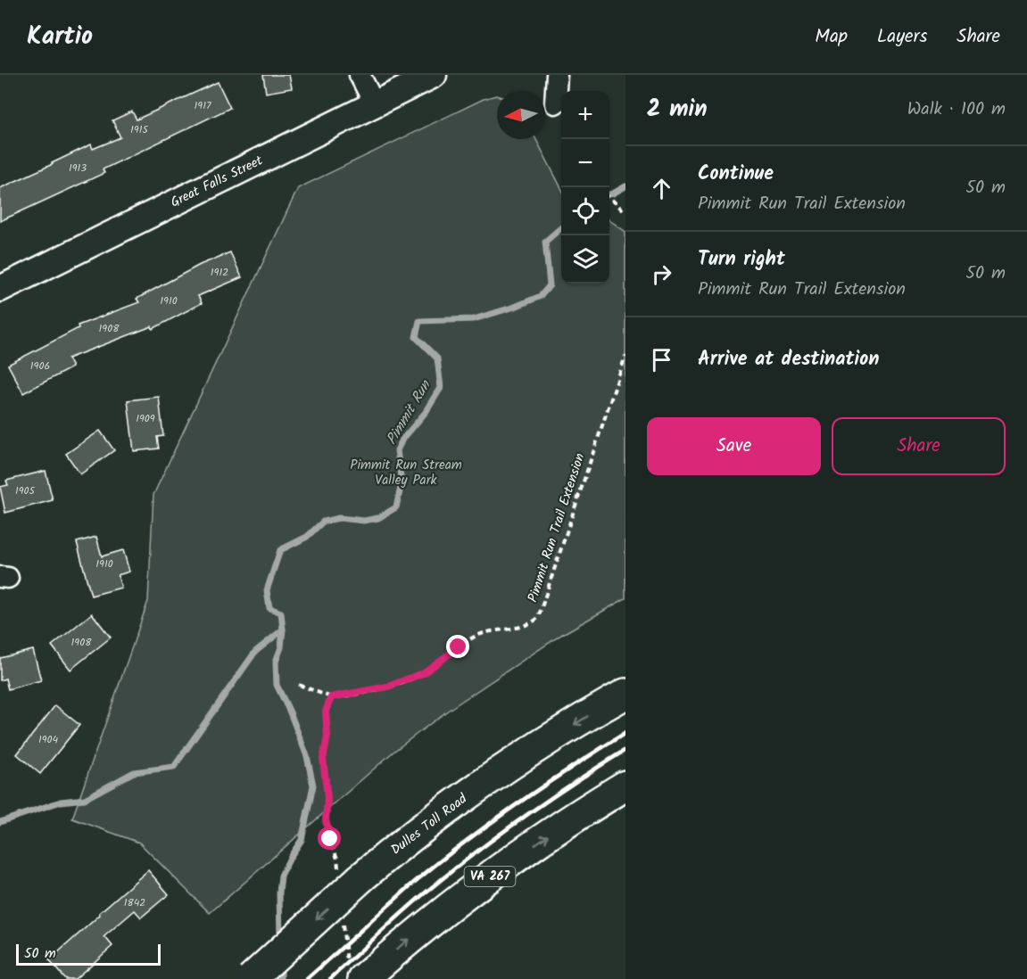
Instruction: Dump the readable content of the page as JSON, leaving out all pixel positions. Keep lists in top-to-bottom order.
{
  "streets": {
    "highway": ["Dulles Toll Road", "VA 267"],
    "main road": ["Great Falls Street"],
    "path": ["Pimmit Run Trail Extension"]
  },
  "water": ["Pimmit Run"],
  "parks": ["Pimmit Run Stream Valley Park"],
  "house_numbers": [
    "1917",
    "1915",
    "1913",
    "1912",
    "1910",
    "1908",
    "1906",
    "1909",
    "1905",
    "1910",
    "1908",
    "1904",
    "1842"
  ],
  "scale_bar": "50 m",
  "north": "left",
  "page": {
    "header": "Kartio",
    "nav": ["Map", "Layers", "Share"],
    "heading": ["2 min", "Walk · 100 m"],
    "map_buttons": ["+", "−"],
    "list": [
      ["Continue", "Pimmit Run Trail Extension", "50 m"],
      ["Turn right", "Pimmit Run Trail Extension", "50 m"],
      "Arrive at destination"
    ],
    "buttons": ["Save", "Share"],
    "scale": "50 m"
  }
}
